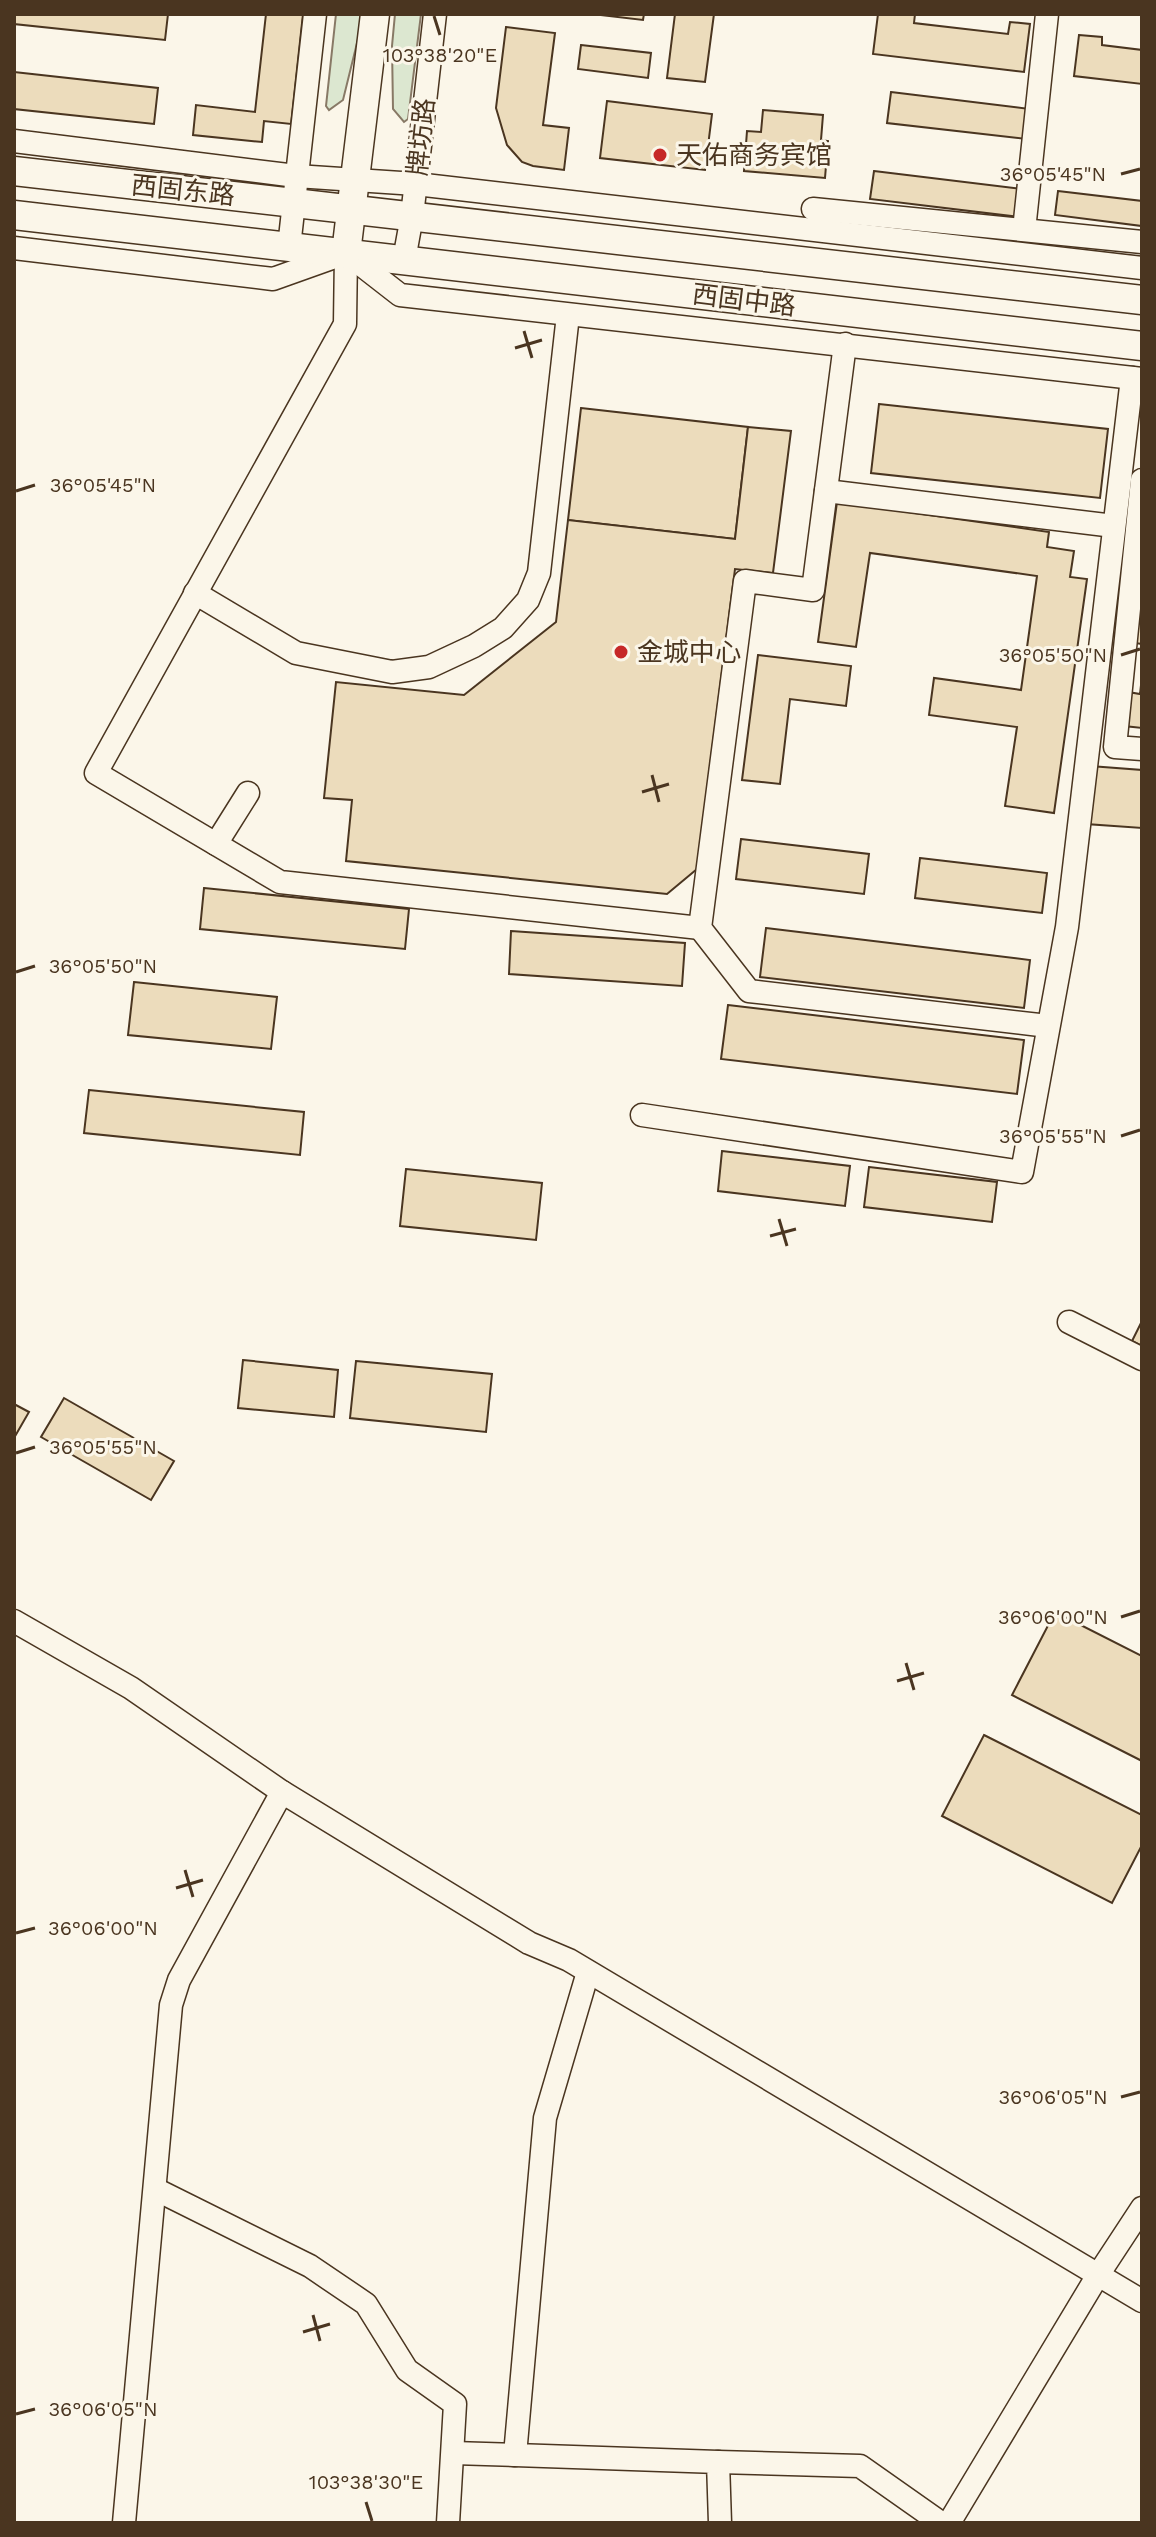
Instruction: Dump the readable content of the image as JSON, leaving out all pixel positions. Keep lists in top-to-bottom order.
{
  "streets": {
    "main road": ["西固东路", "西固中路"],
    "street": ["牌坊路"]
  },
  "crossings": [
    ["牌坊路", "西固中路"],
    ["西固东路", "西固中路"]
  ],
  "places": ["天佑商务宾馆", "金城中心"],
  "coordinates": [
    "103°38'20\"E",
    "36°05'45\"N",
    "36°05'50\"N",
    "36°05'55\"N",
    "36°06'00\"N",
    "36°06'05\"N",
    "103°38'30\"E"
  ]
}
